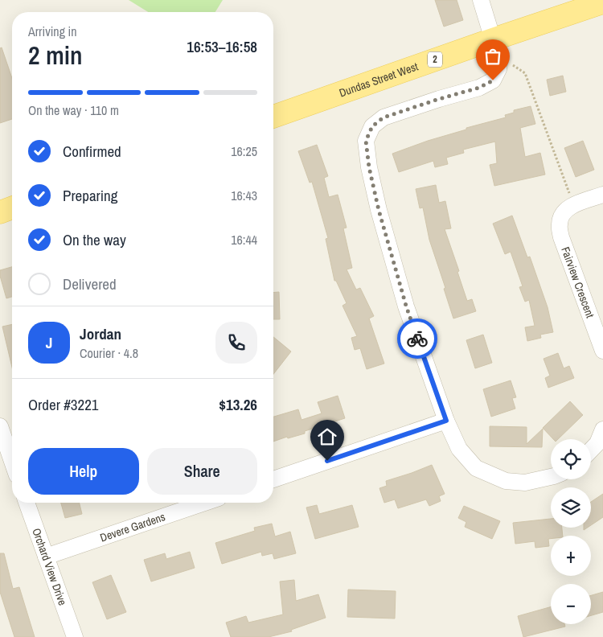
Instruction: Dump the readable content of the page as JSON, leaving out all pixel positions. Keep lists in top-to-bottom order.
{
  "streets": {
    "main road": ["2", "Dundas Street West"],
    "street": ["Fairview Crescent", "Devere Gardens", "Orchard View Drive"]
  },
  "crossings": [
    ["Devere Gardens", "Orchard View Drive"]
  ],
  "page": {
    "heading": ["2 min", "Arriving in", "16:53–16:58"],
    "panel": [
      "Jordan",
      "Courier · 4.8",
      "Order #3221",
      "$13.26"
    ],
    "bar": "On the way · 110 m",
    "list": [
      ["Confirmed", "16:25"],
      ["Preparing", "16:43"],
      ["On the way", "16:44"],
      "Delivered"
    ],
    "round": "J",
    "map_buttons": ["+", "−"],
    "buttons": ["Help", "Share"]
  }
}
